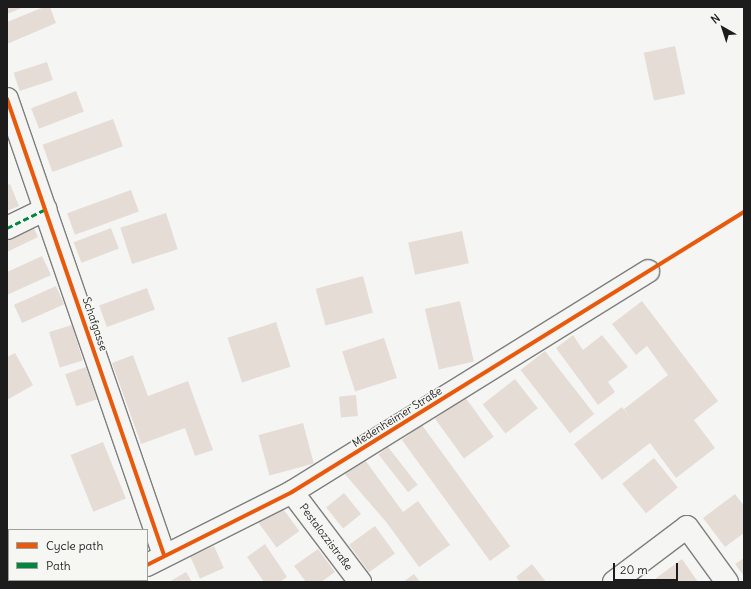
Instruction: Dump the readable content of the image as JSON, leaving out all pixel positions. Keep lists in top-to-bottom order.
{
  "streets": {
    "street": ["Schafgasse", "Medenheimer Straße", "Pestalozzistraße"]
  },
  "crossings": [
    ["Schafgasse", "Medenheimer Straße"],
    ["Medenheimer Straße", "Pestalozzistraße"]
  ],
  "legend": ["Cycle path", "Path"],
  "scale_bar": "20 m",
  "north": "top left"
}
